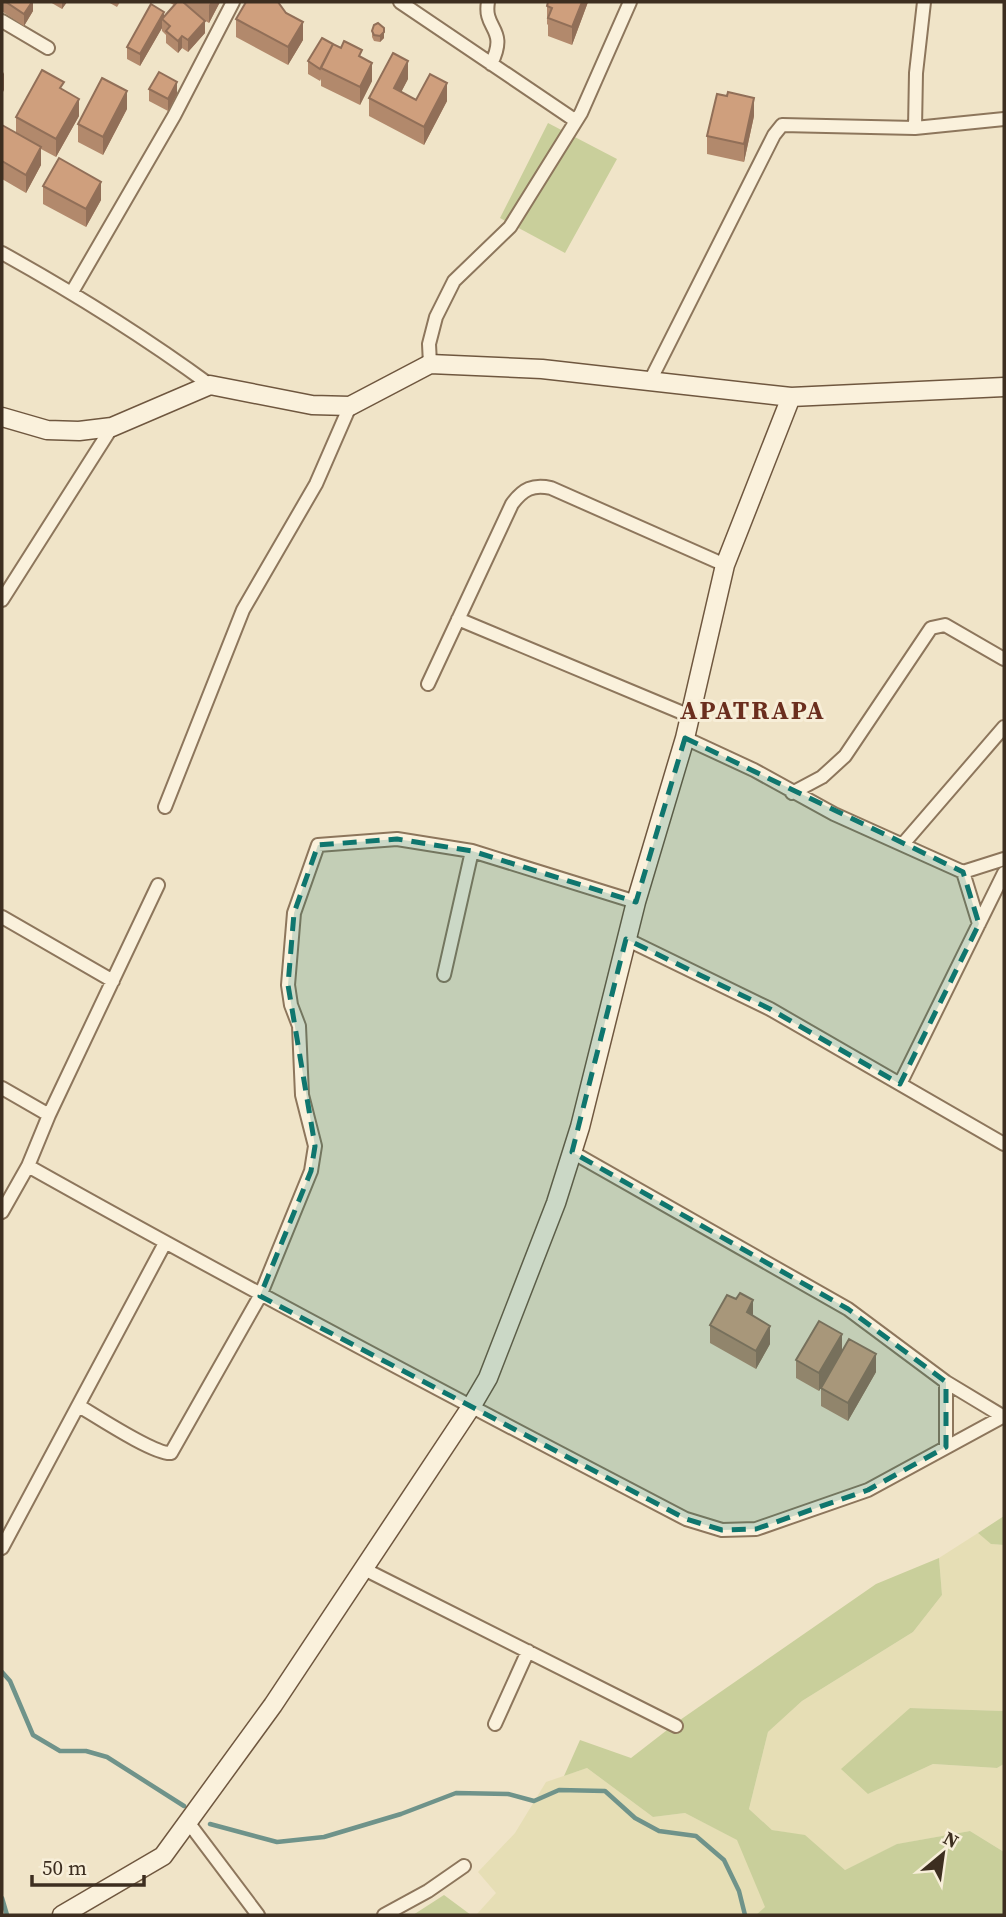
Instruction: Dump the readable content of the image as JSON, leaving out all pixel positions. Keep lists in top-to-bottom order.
{
  "districts": ["APATRAPA"],
  "scale_bar": "50 m",
  "north": "top right"
}
